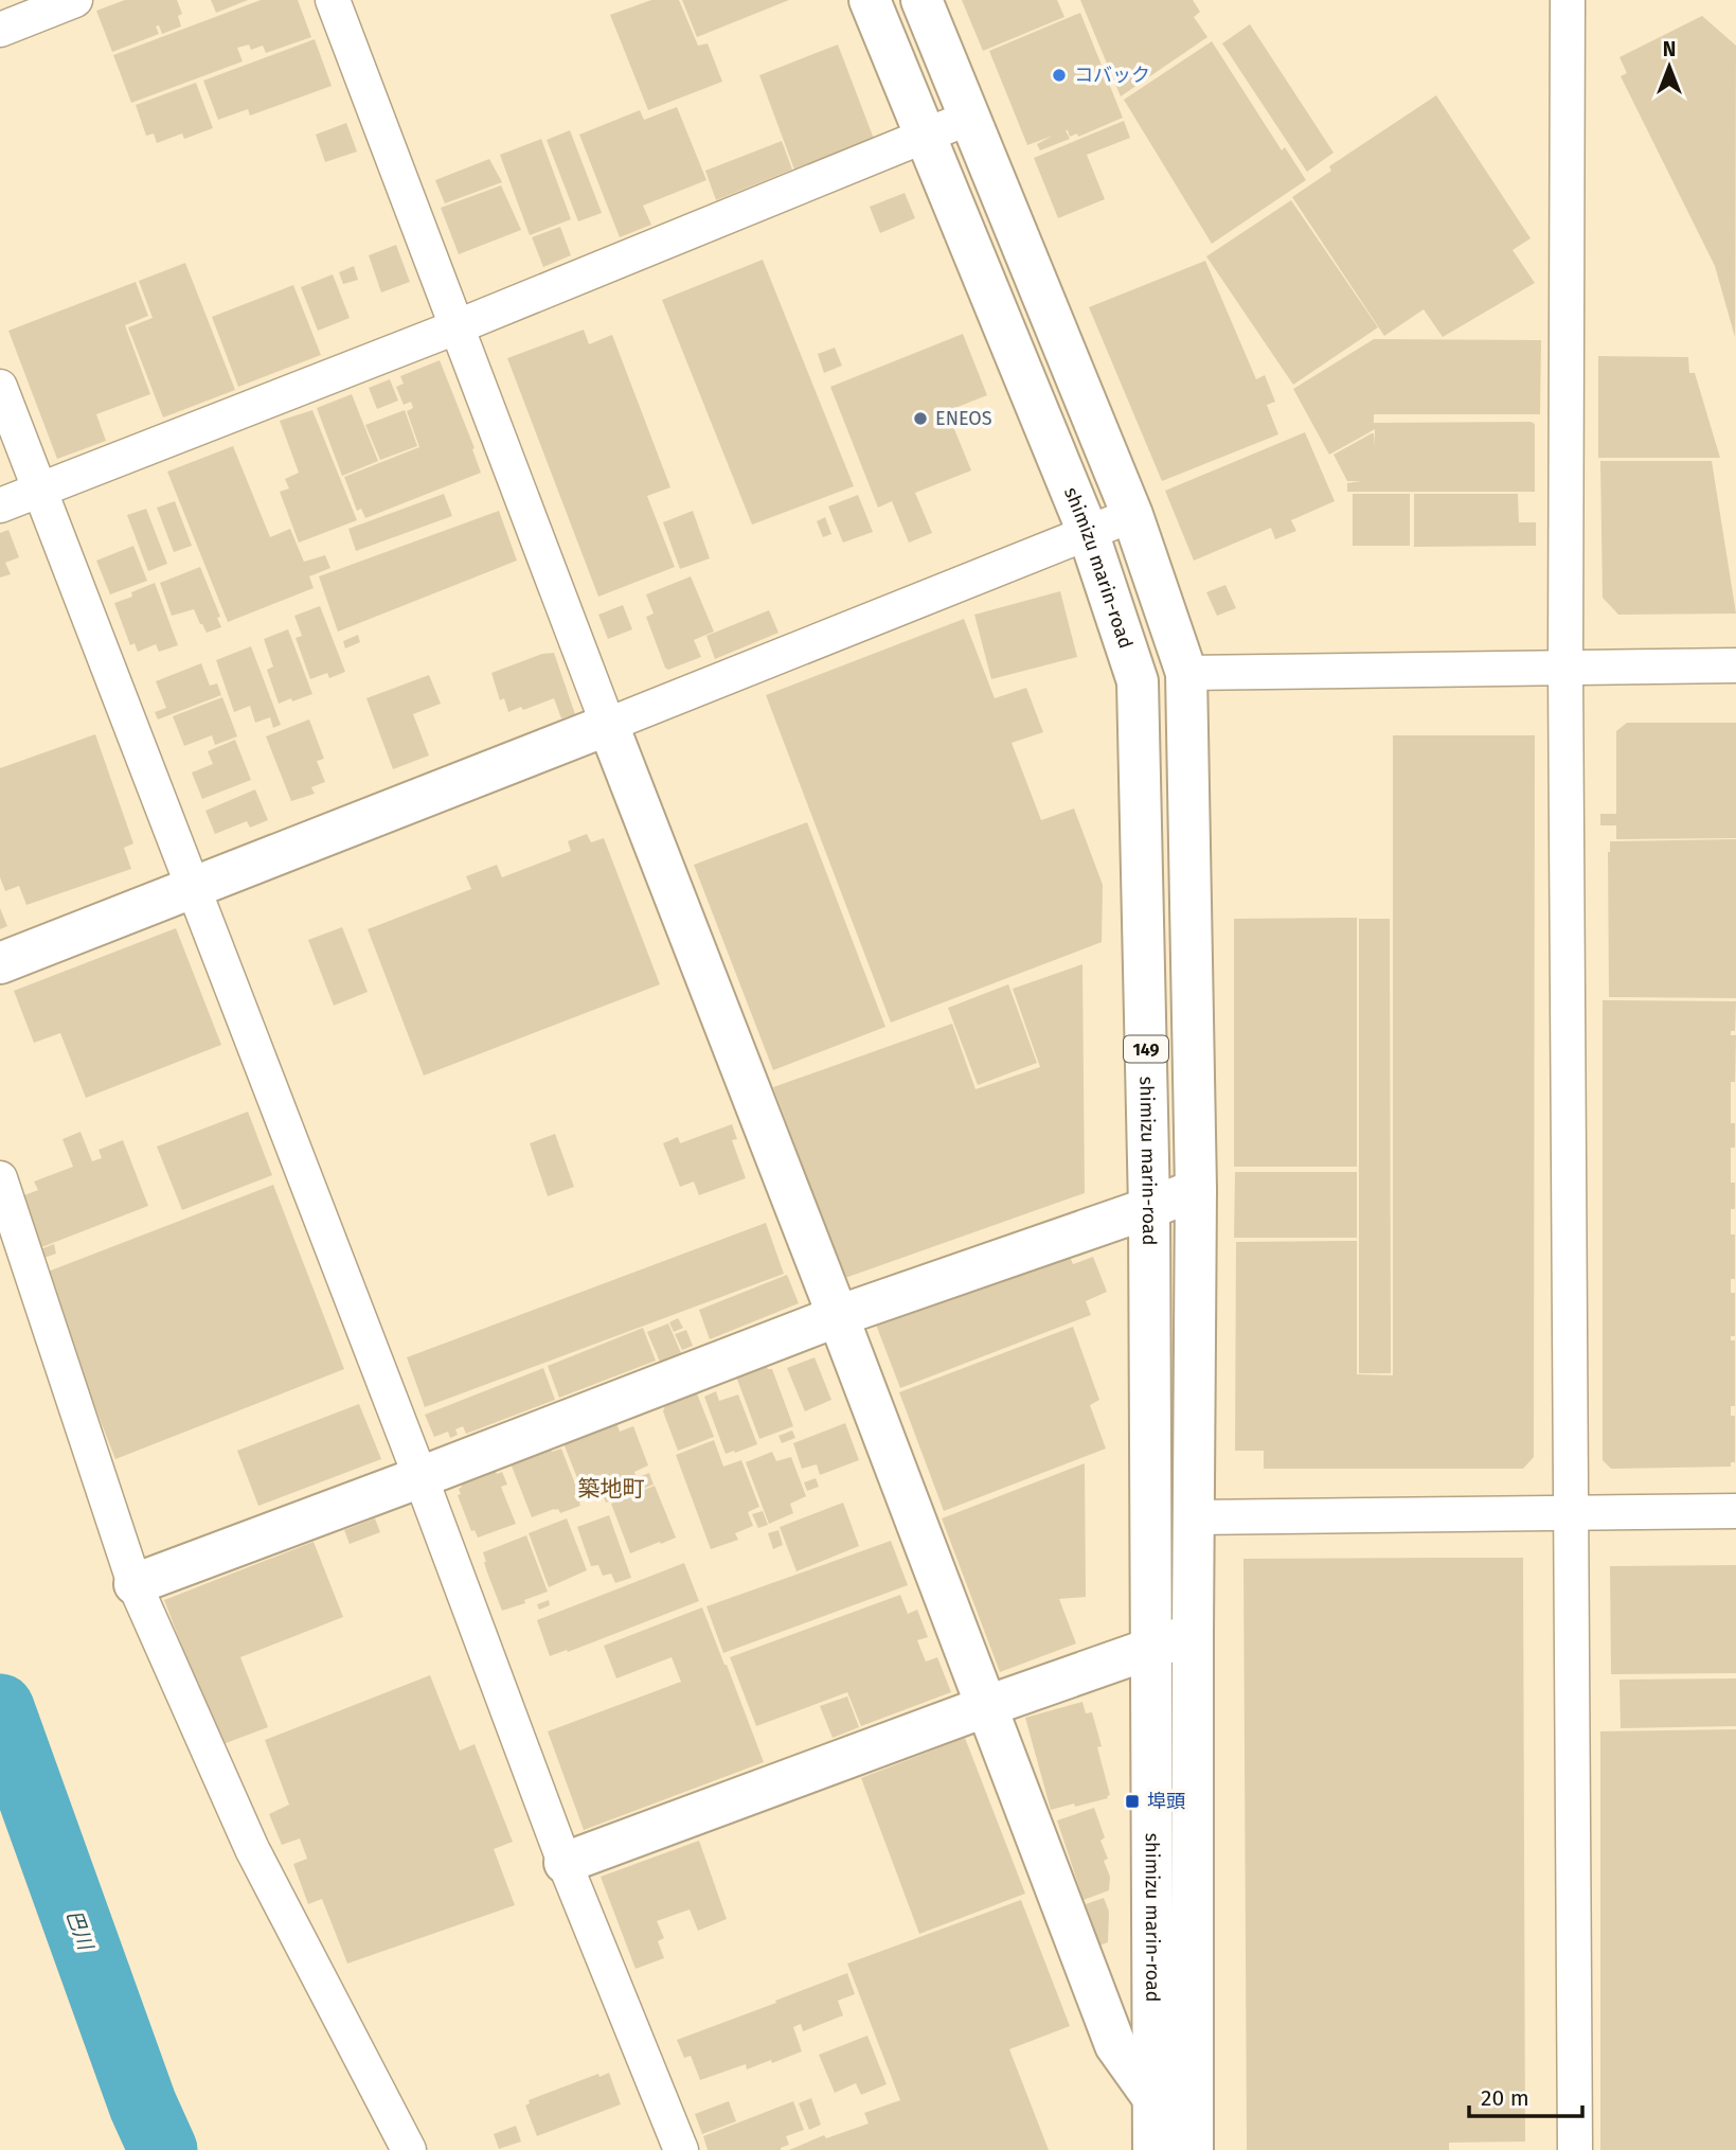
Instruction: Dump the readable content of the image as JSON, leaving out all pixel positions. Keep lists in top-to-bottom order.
{
  "streets": {
    "main road": ["shimizu marin-road", "149"]
  },
  "districts": ["築地町"],
  "water": ["巴川"],
  "places": {
    "other": ["コバック", "ENEOS"],
    "transit": ["埠頭"]
  },
  "scale_bar": "20 m",
  "north": "top"
}
